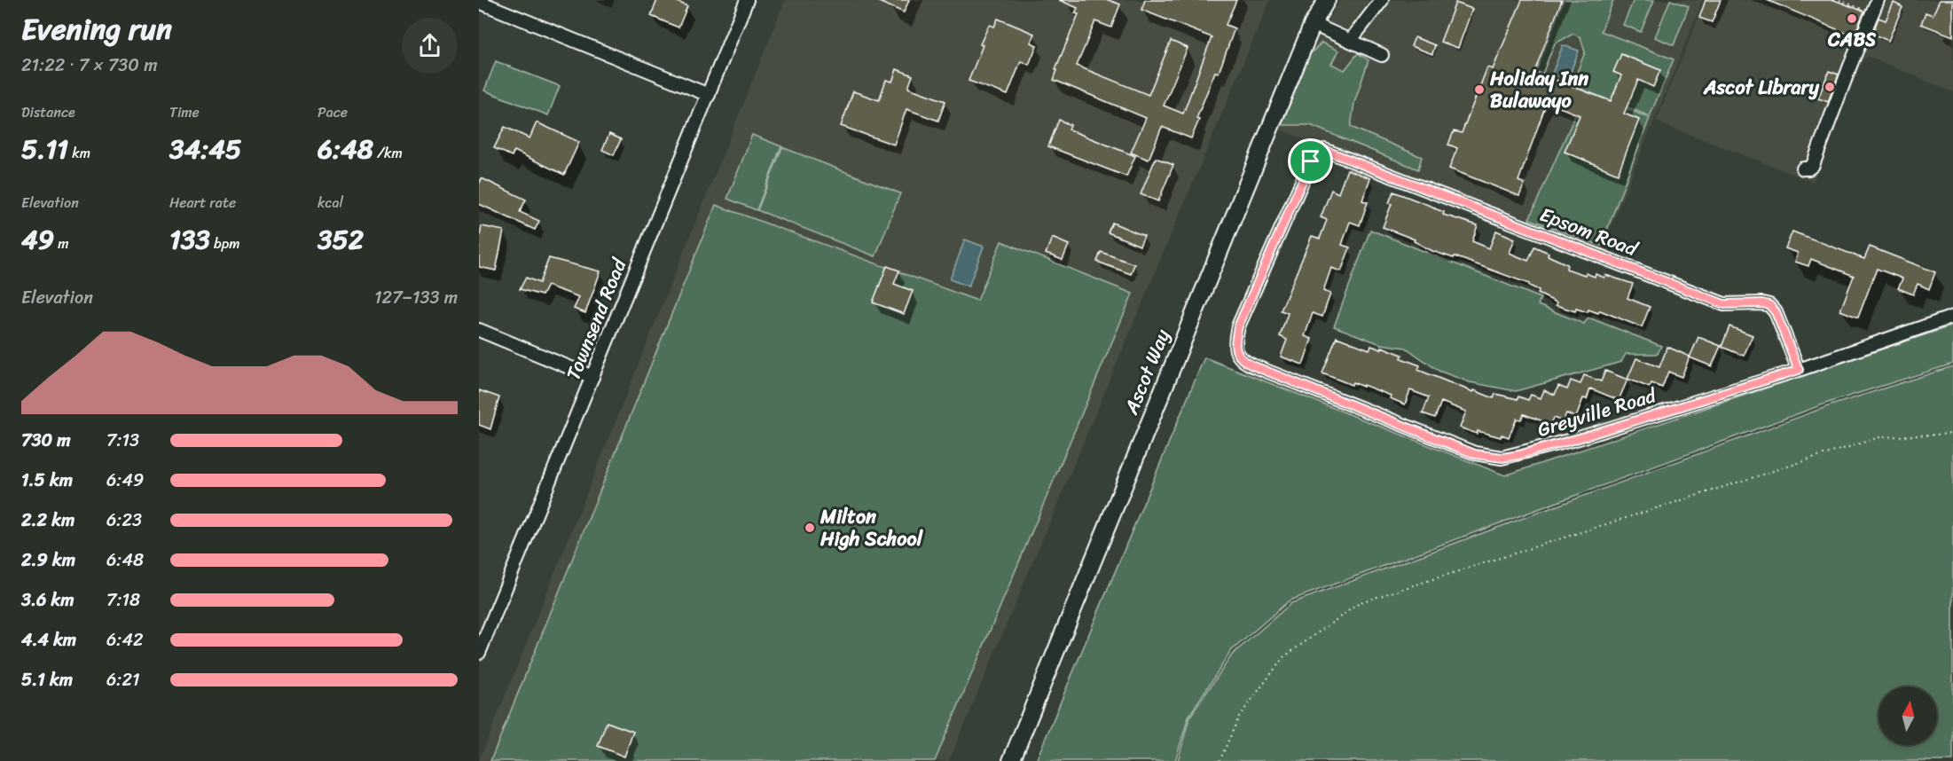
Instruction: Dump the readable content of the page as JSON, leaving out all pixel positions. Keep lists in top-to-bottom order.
{
  "streets": {
    "main road": ["Ascot Way"],
    "street": ["Epsom Road", "Townsend Road", "Greyville Road"]
  },
  "crossings": [
    ["Epsom Road", "Greyville Road"]
  ],
  "places": [
    "CABS",
    "Ascot Library",
    "Holiday Inn Bulawayo",
    "Milton High School"
  ],
  "north": "top",
  "page": {
    "heading": ["Evening run", "21:22 · 7 × 730 m"],
    "stats": [
      ["Distance", "5.11 km"],
      ["Time", "34:45"],
      ["Pace", "6:48 /km"],
      ["Elevation", "49 m"],
      ["Heart rate", "133 bpm"],
      ["kcal", "352"]
    ],
    "chart": ["Elevation", "127–133 m"],
    "list": [
      {
        "name": "730 m",
        "note": "7:13"
      },
      {
        "name": "1.5 km",
        "note": "6:49"
      },
      {
        "name": "2.2 km",
        "note": "6:23"
      },
      {
        "name": "2.9 km",
        "note": "6:48"
      },
      {
        "name": "3.6 km",
        "note": "7:18"
      },
      {
        "name": "4.4 km",
        "note": "6:42"
      },
      {
        "name": "5.1 km",
        "note": "6:21"
      }
    ]
  }
}
